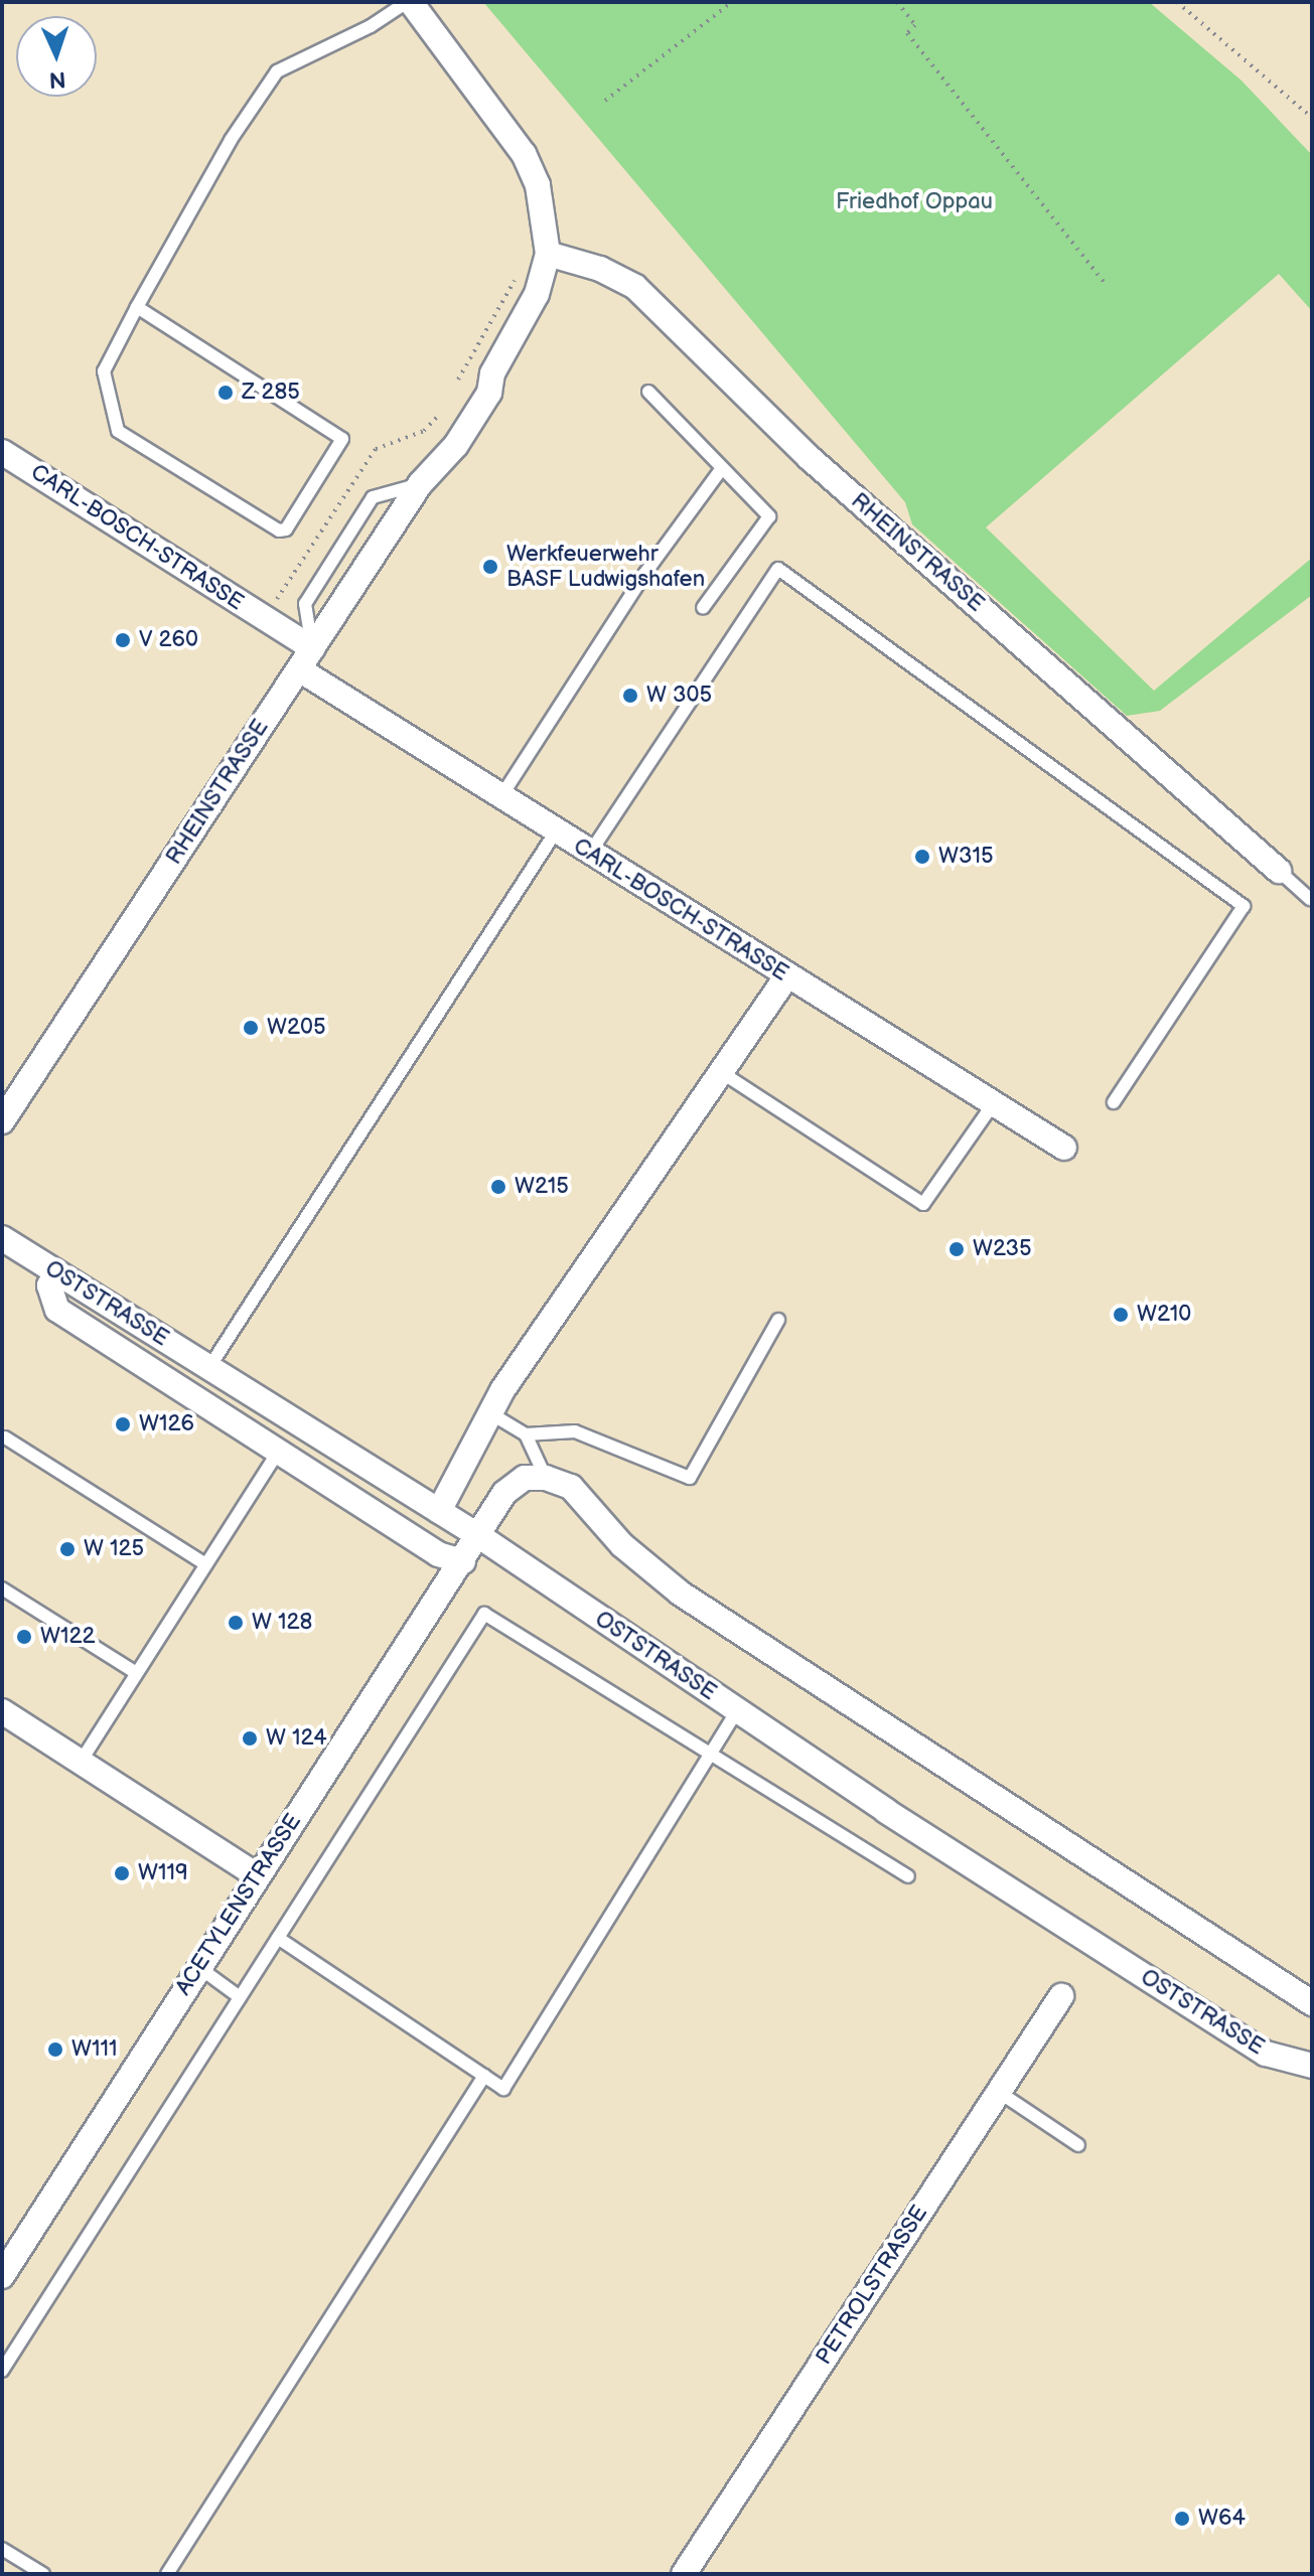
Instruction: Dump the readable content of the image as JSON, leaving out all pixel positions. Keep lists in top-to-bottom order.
{
  "streets": {
    "street": [
      "CARL-BOSCH-STRASSE",
      "RHEINSTRASSE",
      "OSTSTRASSE",
      "ACETYLENSTRASSE",
      "PETROLSTRASSE"
    ]
  },
  "crossings": [
    ["CARL-BOSCH-STRASSE", "RHEINSTRASSE"],
    ["OSTSTRASSE", "ACETYLENSTRASSE"]
  ],
  "parks": ["Friedhof Oppau"],
  "places": [
    "Z 285",
    "Werkfeuerwehr BASF Ludwigshafen",
    "V 260",
    "W 305",
    "W315",
    "W205",
    "W215",
    "W235",
    "W210",
    "W126",
    "W 125",
    "W 128",
    "W122",
    "W 124",
    "W119",
    "W111",
    "W64"
  ],
  "north": "bottom"
}
